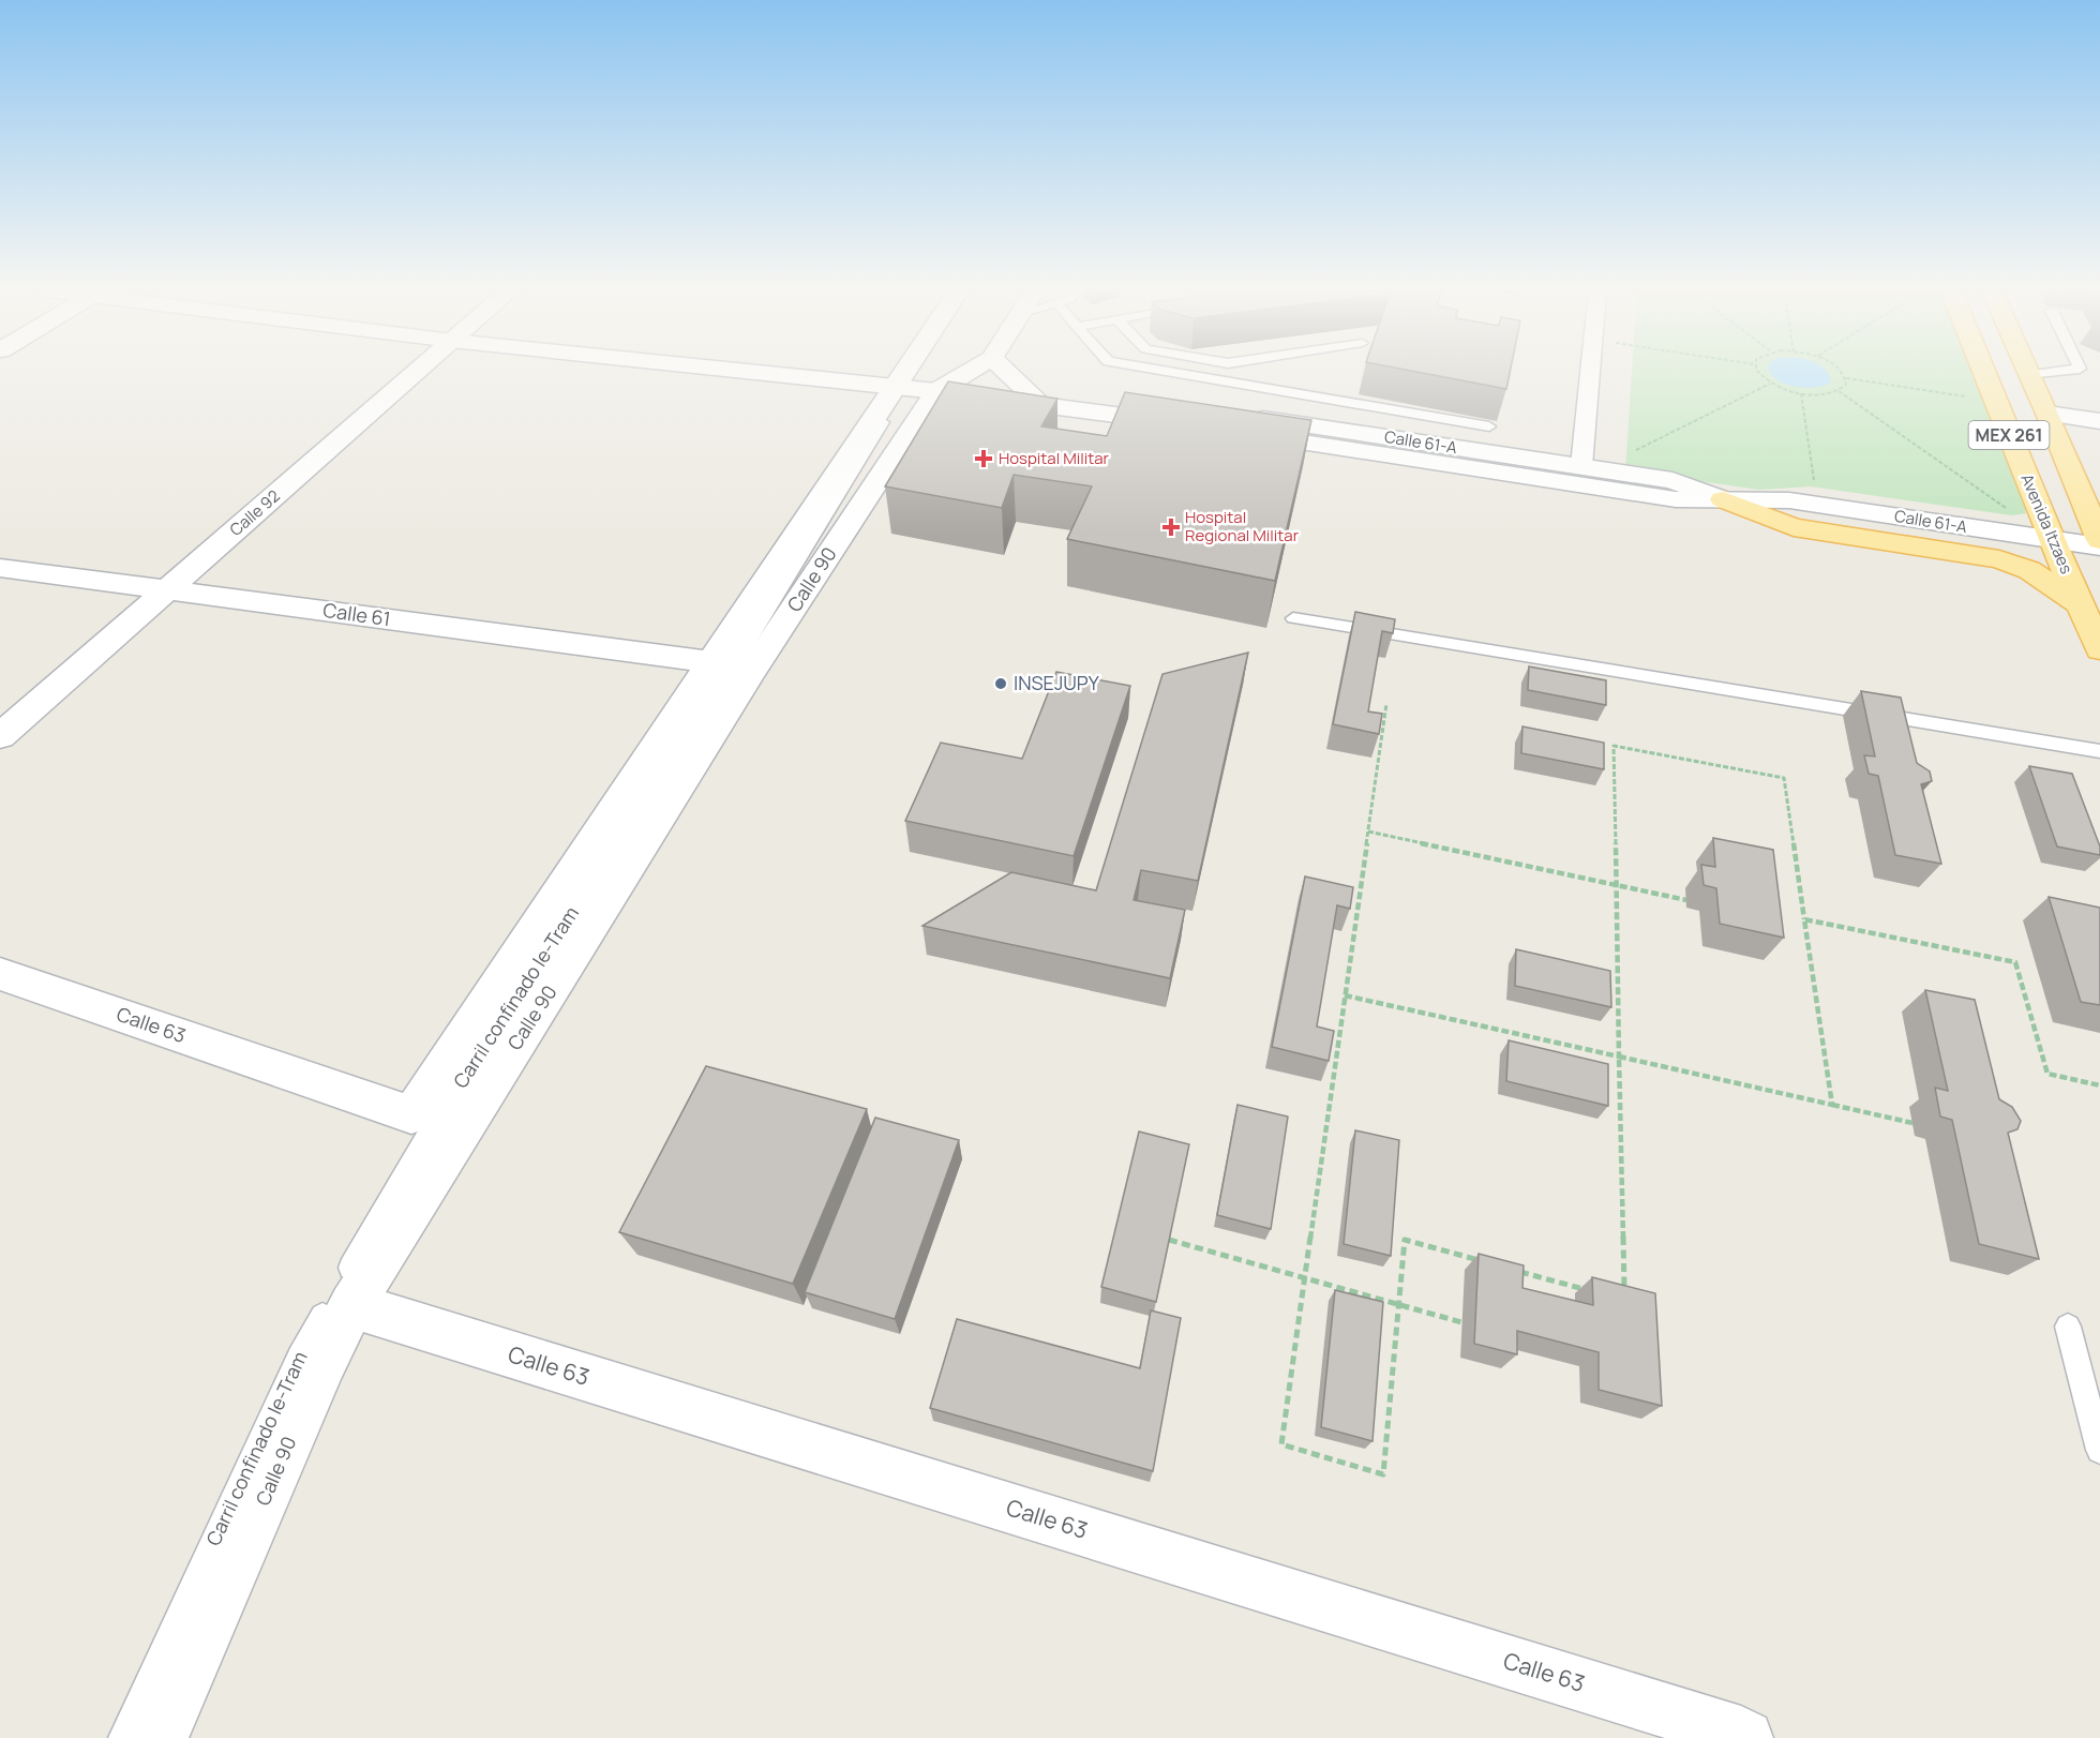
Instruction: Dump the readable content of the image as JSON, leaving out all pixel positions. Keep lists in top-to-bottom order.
{
  "streets": {
    "main road": ["MEX 261", "Avenida Itzaes"],
    "street": [
      "Calle 61-A",
      "Calle 92",
      "Calle 90",
      "Calle 61",
      "Calle 63"
    ],
    "lane": ["Carril confinado Ie-Tram"]
  },
  "crossings": [
    ["Calle 61-A", "Avenida Itzaes"],
    ["Calle 92", "Calle 61"],
    ["Calle 90", "Calle 61"],
    ["Calle 90", "Carril confinado Ie-Tram"],
    ["Calle 90", "Calle 63"]
  ],
  "places": {
    "health": ["Hospital Militar", "Hospital Regional Militar"],
    "other": ["INSEJUPY"]
  }
}
